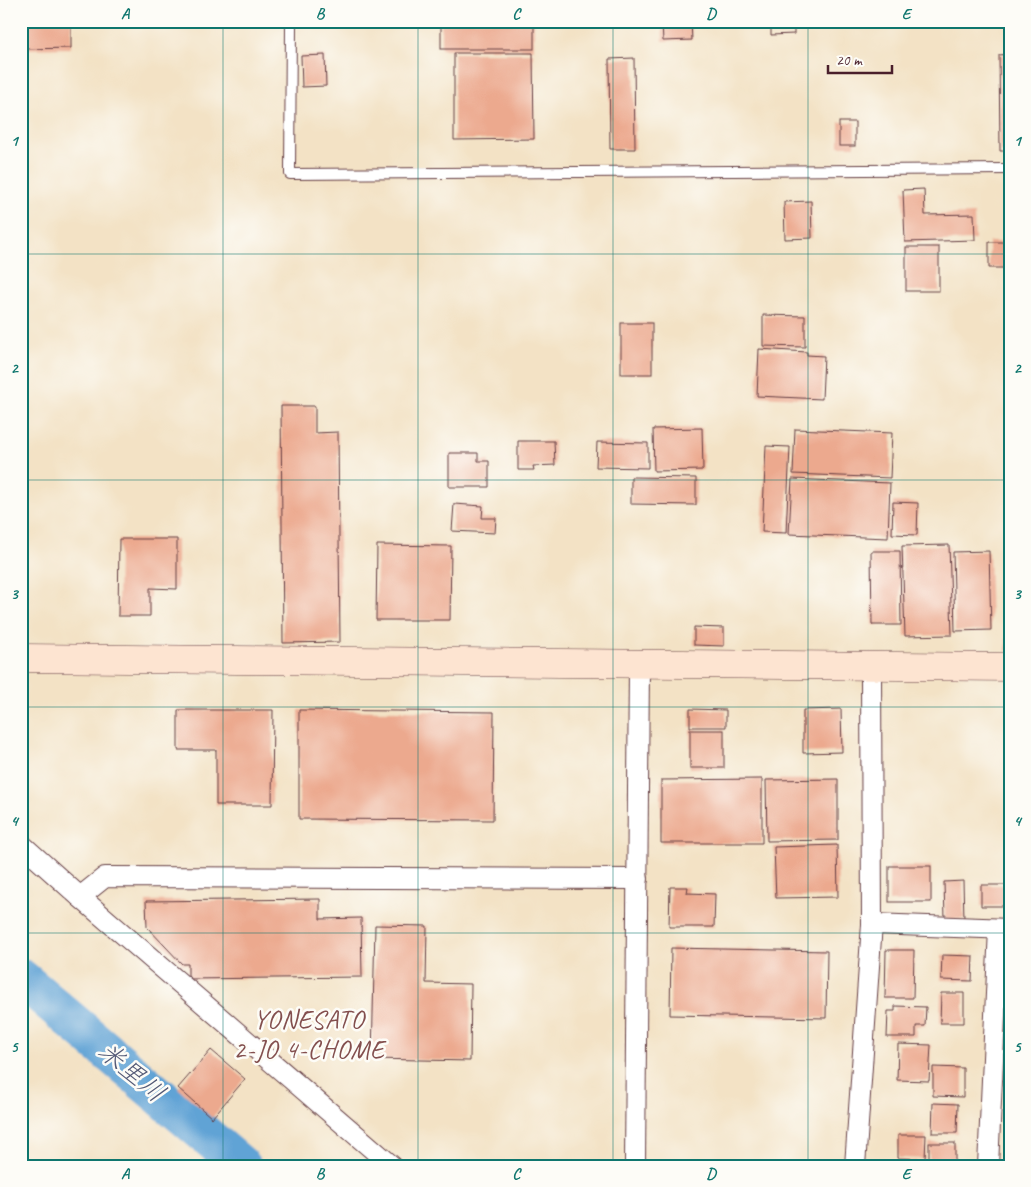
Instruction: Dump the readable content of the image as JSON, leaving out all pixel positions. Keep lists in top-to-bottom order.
{
  "districts": ["YONESATO 2-JO 4-CHOME"],
  "water": ["米里川"],
  "scale_bar": "20 m",
  "grid": {
    "columns": [
      "A",
      "B",
      "C",
      "D",
      "E"
    ],
    "rows": [
      "1",
      "2",
      "3",
      "4",
      "5"
    ]
  }
}
